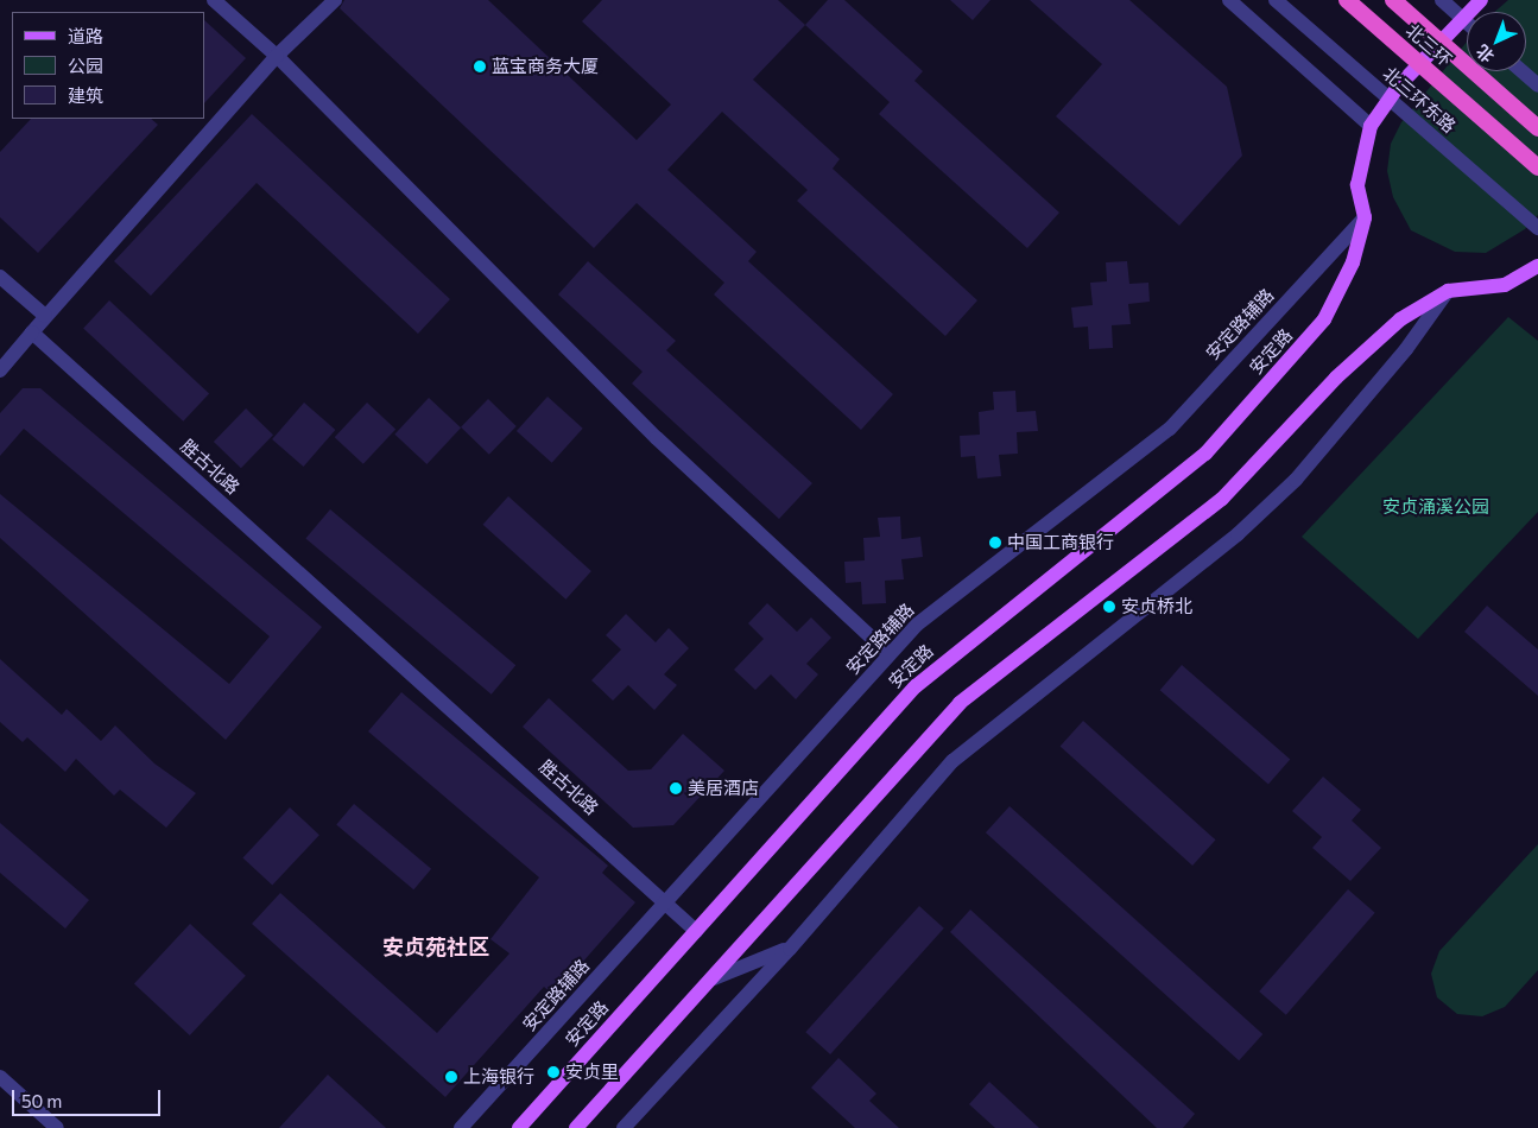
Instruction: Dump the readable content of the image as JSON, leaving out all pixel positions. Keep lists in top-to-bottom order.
{
  "streets": {
    "highway": ["北三环"],
    "main road": ["安定路"],
    "street": ["北三环东路", "安定路辅路", "胜古北路"]
  },
  "crossings": [
    ["安定路辅路", "安定路"],
    ["安定路辅路", "胜古北路"],
    ["安定路", "胜古北路"]
  ],
  "districts": ["安贞苑社区"],
  "parks": ["安贞涌溪公园"],
  "places": [
    "蓝宝商务大厦",
    "中国工商银行",
    "安贞桥北",
    "美居酒店",
    "安贞里",
    "上海银行"
  ],
  "legend": ["道路", "公园", "建筑"],
  "scale_bar": "50 m",
  "north": "bottom left"
}
